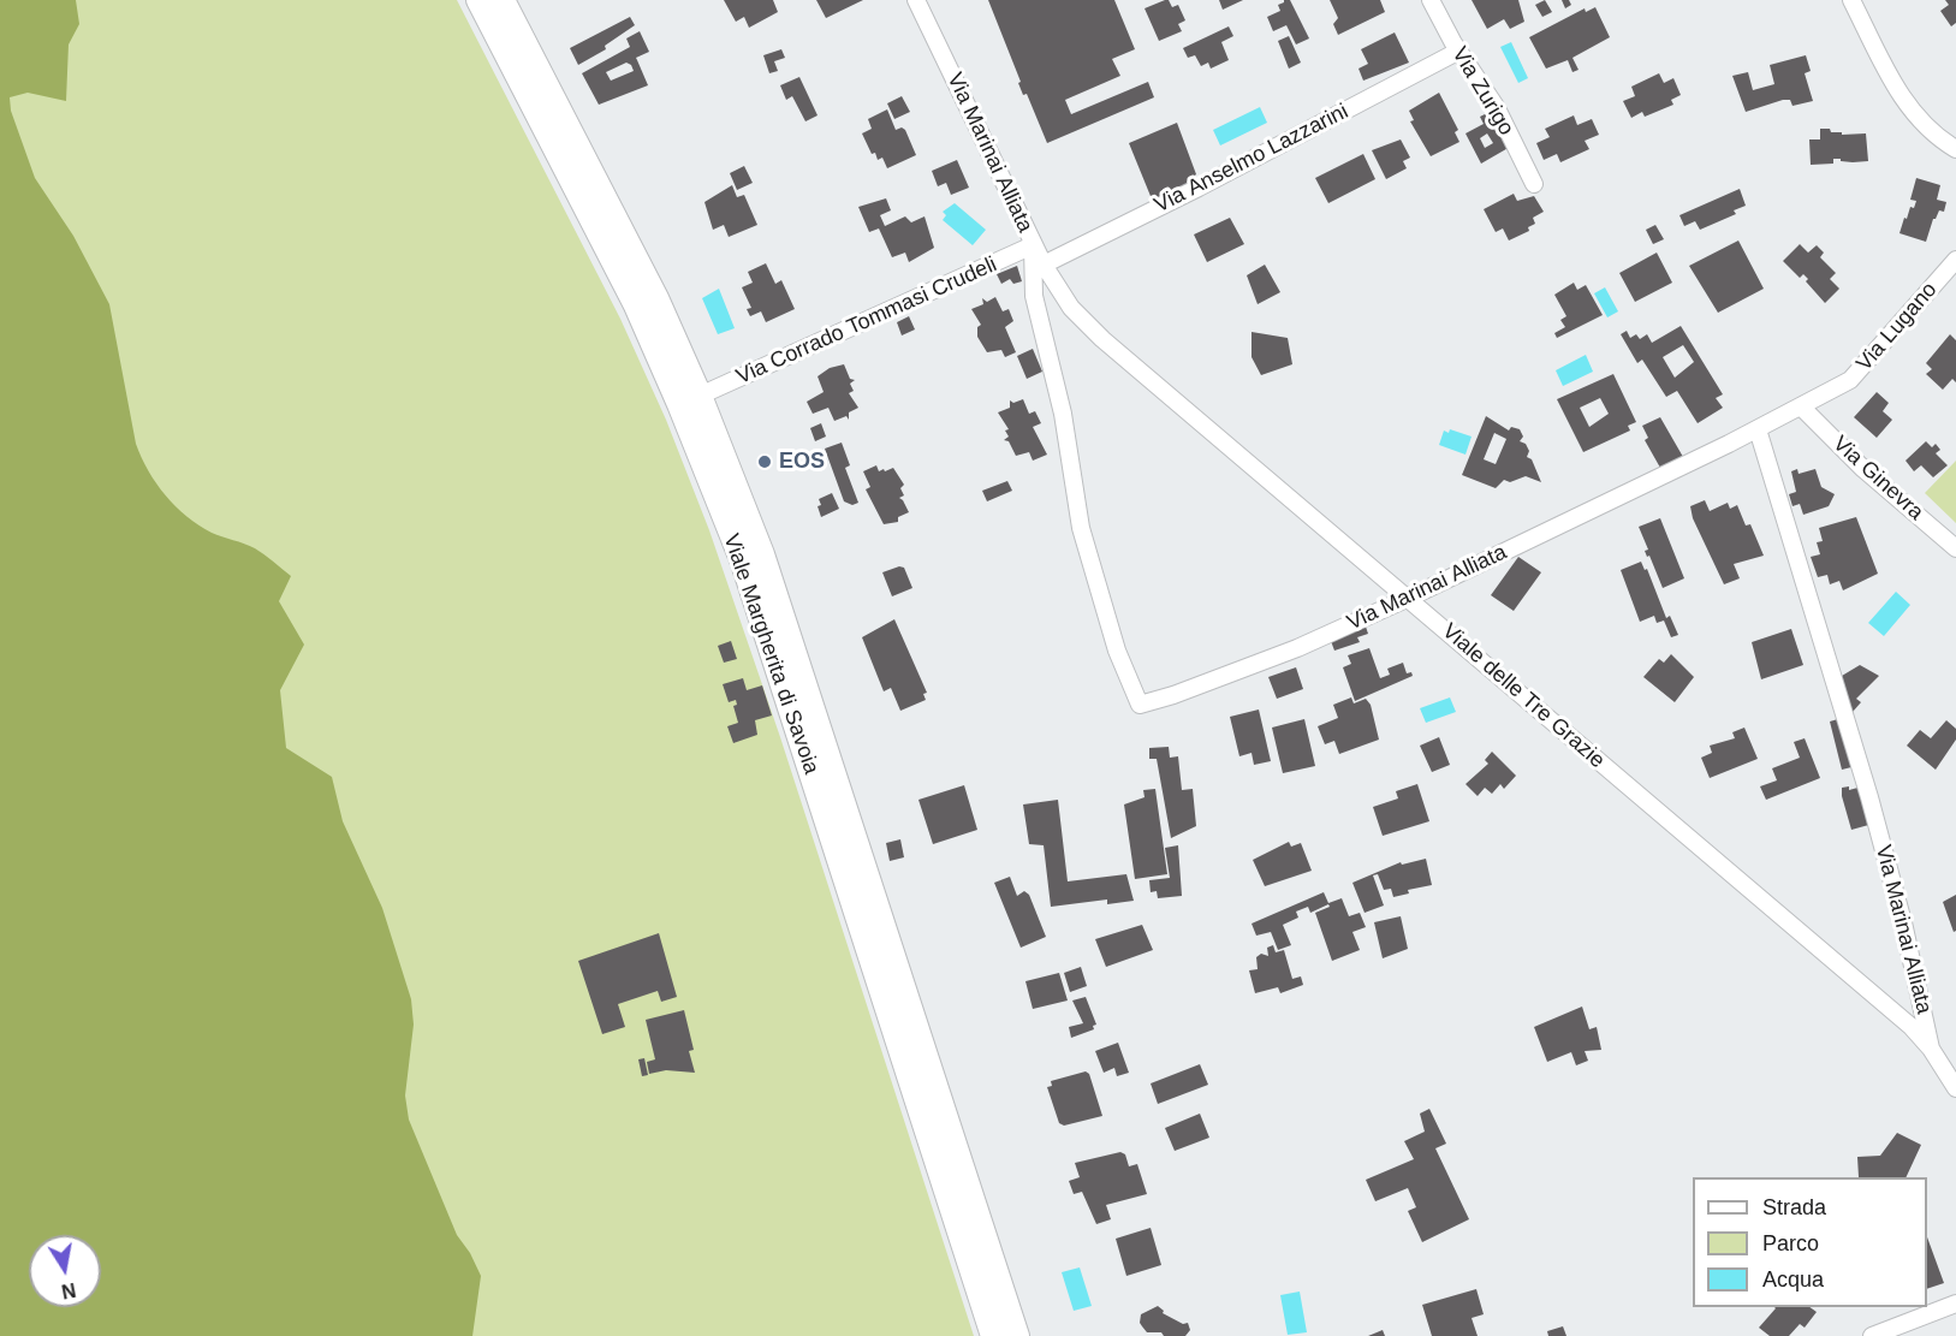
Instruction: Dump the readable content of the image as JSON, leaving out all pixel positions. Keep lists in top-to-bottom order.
{
  "streets": {
    "street": [
      "Via Zurigo",
      "Via Marinai Alliata",
      "Via Anselmo Lazzarini",
      "Via Corrado Tommasi Crudeli",
      "Via Lugano",
      "Via Ginevra",
      "Viale Margherita di Savoia",
      "Viale delle Tre Grazie"
    ]
  },
  "crossings": [
    ["Via Zurigo", "Via Anselmo Lazzarini"],
    ["Via Marinai Alliata", "Via Corrado Tommasi Crudeli"],
    ["Via Marinai Alliata", "Via Lugano"],
    ["Via Marinai Alliata", "Viale delle Tre Grazie"],
    ["Via Anselmo Lazzarini", "Viale delle Tre Grazie"],
    ["Via Corrado Tommasi Crudeli", "Viale Margherita di Savoia"],
    ["Via Corrado Tommasi Crudeli", "Viale delle Tre Grazie"],
    ["Via Lugano", "Via Ginevra"]
  ],
  "places": ["EOS"],
  "legend": ["Strada", "Parco", "Acqua"],
  "north": "bottom"
}
